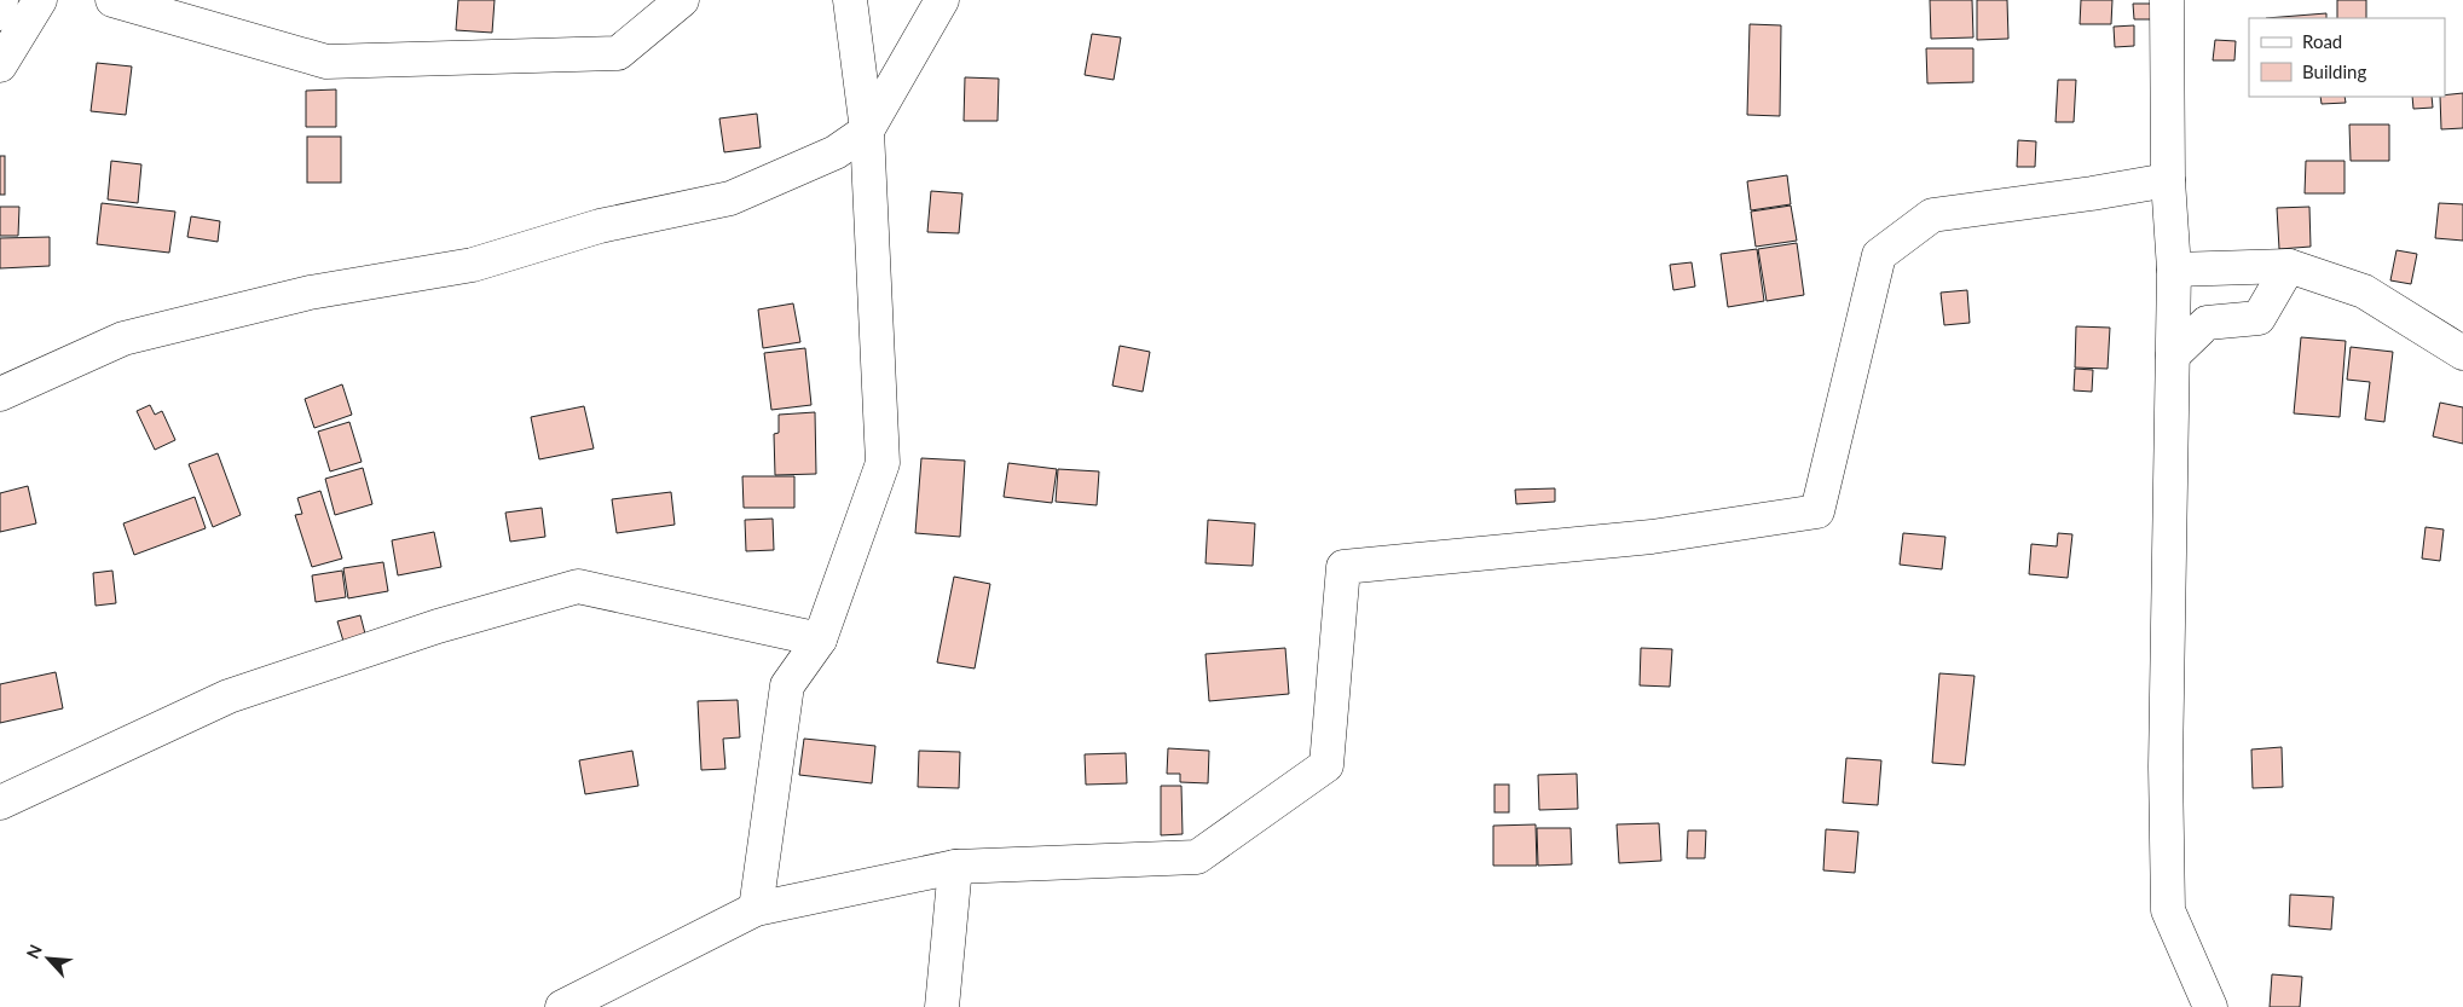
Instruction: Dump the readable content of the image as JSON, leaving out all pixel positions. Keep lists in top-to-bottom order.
{
  "legend": ["Road", "Building"],
  "north": "top left"
}
